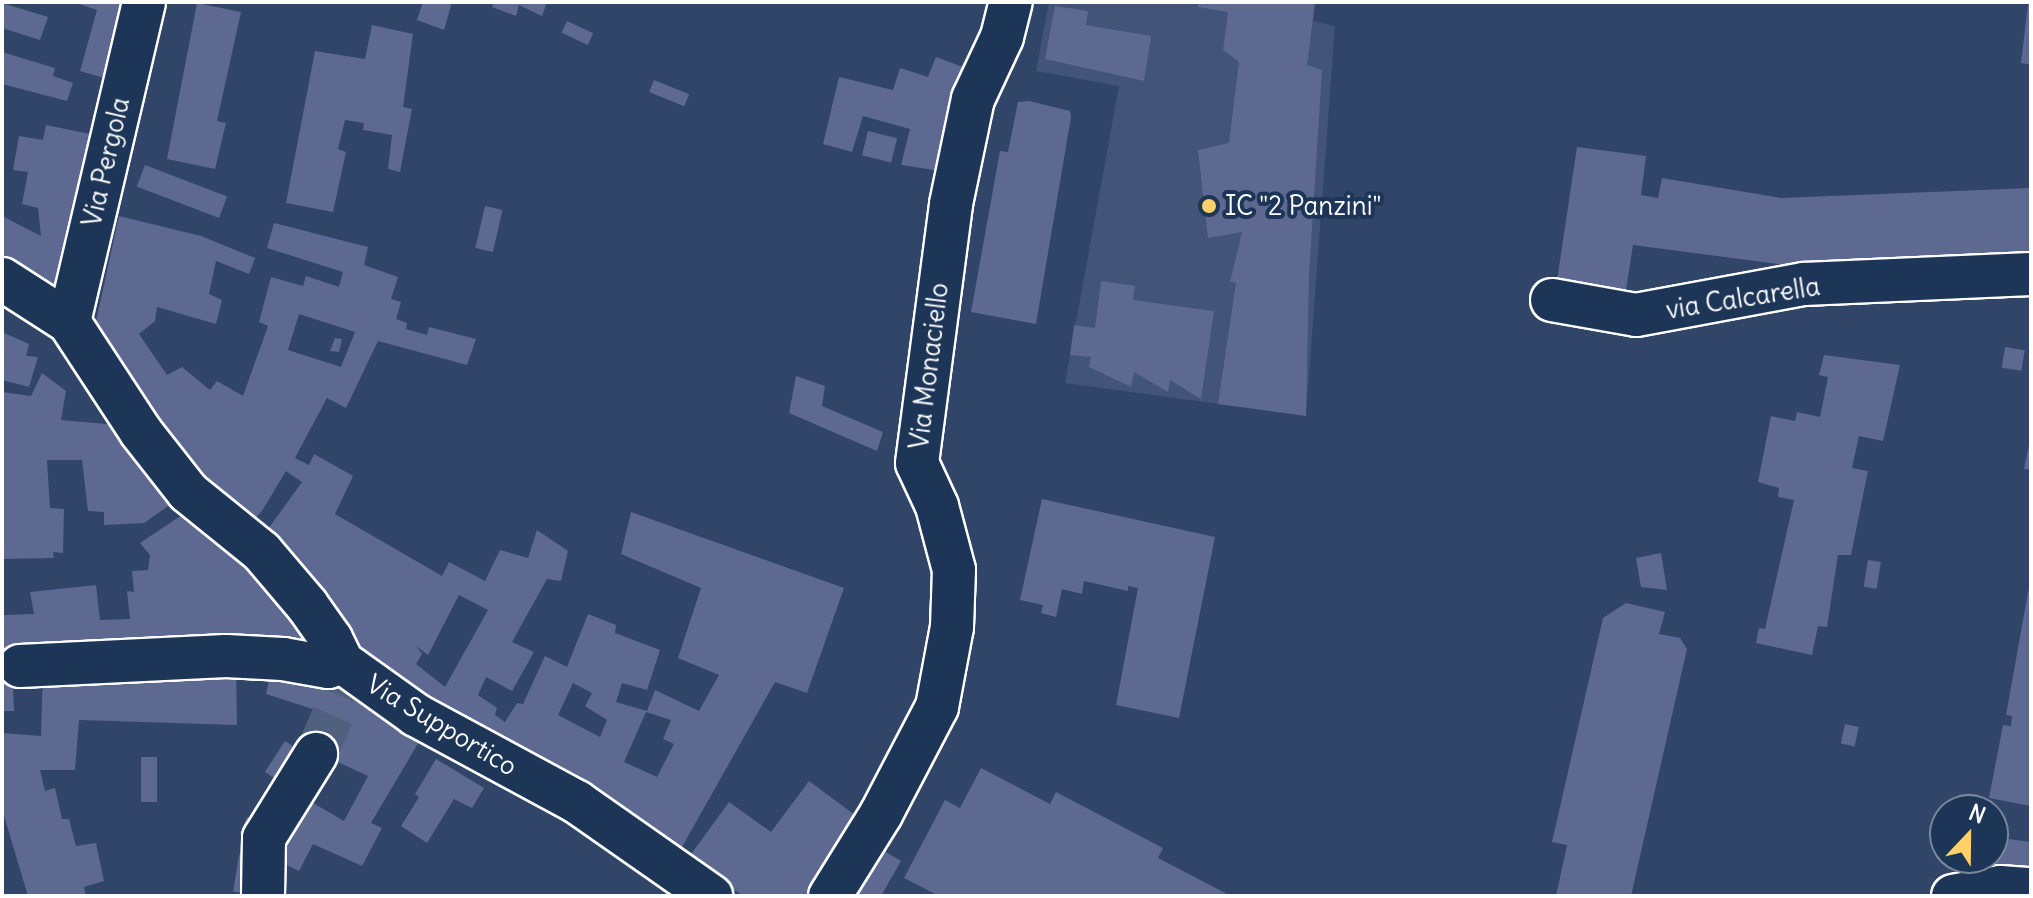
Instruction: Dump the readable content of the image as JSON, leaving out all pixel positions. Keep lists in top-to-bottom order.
{
  "streets": {
    "street": [
      "Via Pergola",
      "via Calcarella",
      "Via Monaciello",
      "Via Supportico"
    ]
  },
  "crossings": [
    ["Via Pergola", "Via Supportico"]
  ],
  "places": ["IC \"2 Panzini\""],
  "north": "top"
}
